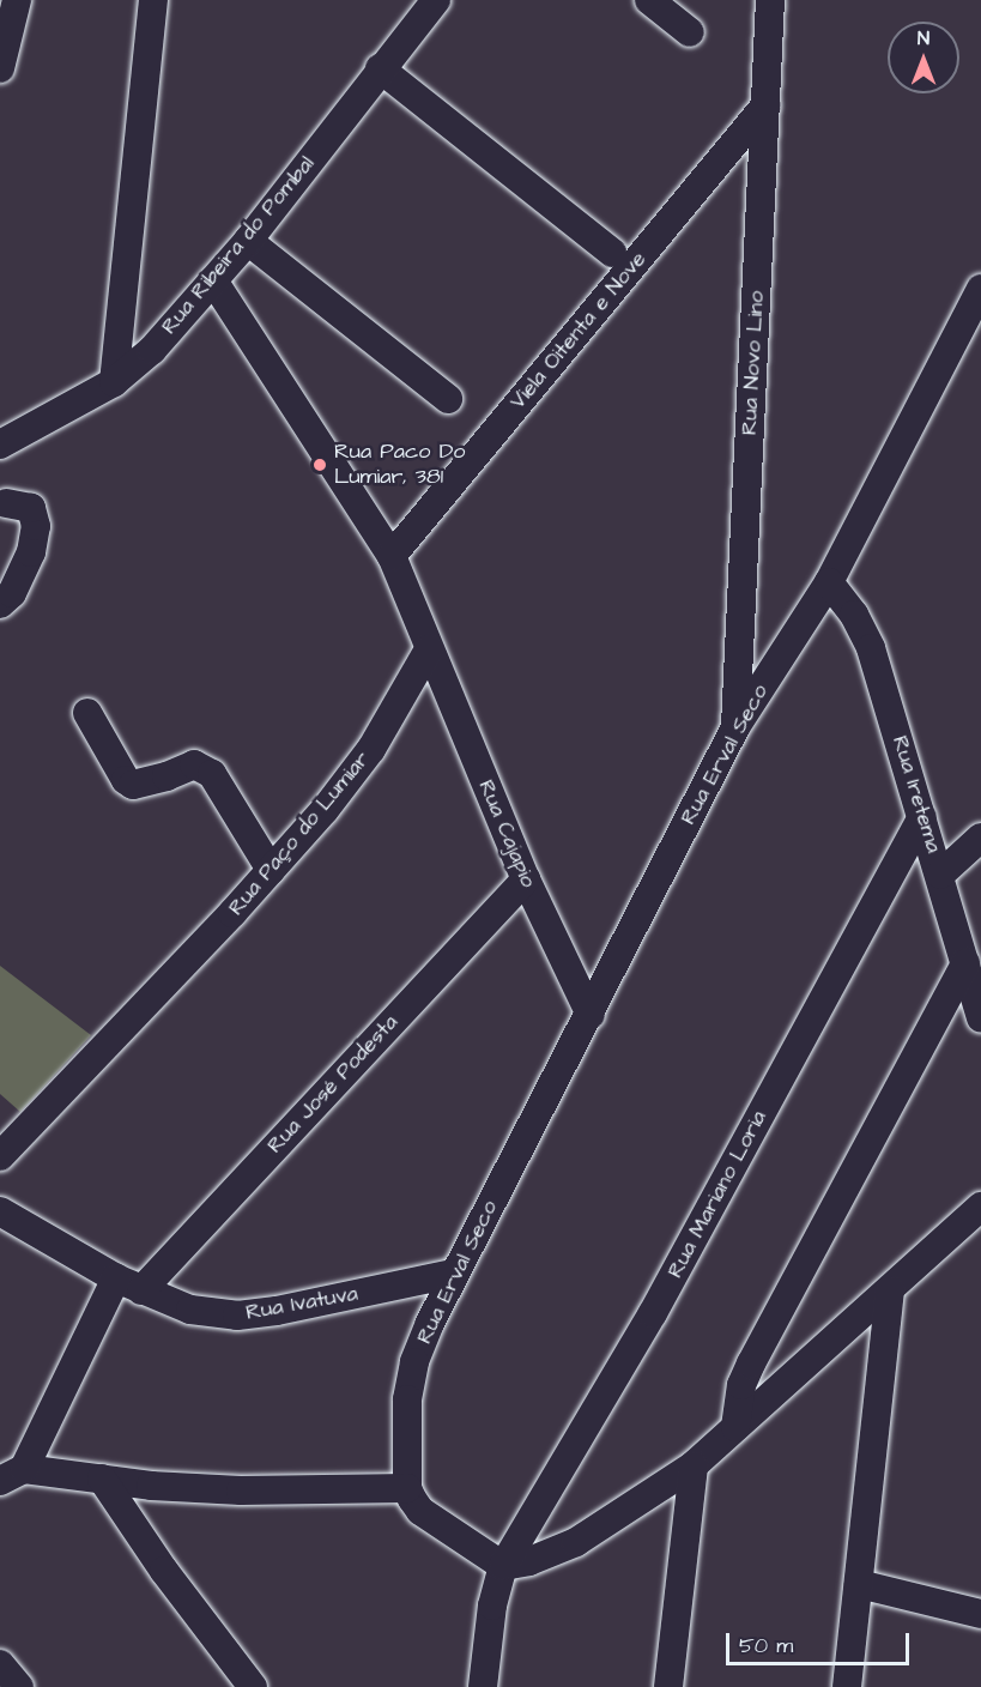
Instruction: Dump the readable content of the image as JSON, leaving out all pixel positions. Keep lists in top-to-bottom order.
{
  "streets": {
    "street": [
      "Rua Ribeira do Pombal",
      "Viela Oitenta e Nove",
      "Rua Novo Lino",
      "Rua Erval Seco",
      "Rua Iretema",
      "Rua Paço do Lumiar",
      "Rua Cajapio",
      "Rua José Podesta",
      "Rua Mariano Loria",
      "Rua Ivatuva"
    ]
  },
  "crossings": [
    ["Viela Oitenta e Nove", "Rua Novo Lino"],
    ["Rua Novo Lino", "Rua Erval Seco"],
    ["Rua Erval Seco", "Rua Iretema"],
    ["Rua Erval Seco", "Rua Cajapio"],
    ["Rua Erval Seco", "Rua Ivatuva"],
    ["Rua Iretema", "Rua Mariano Loria"],
    ["Rua Paço do Lumiar", "Rua Cajapio"],
    ["Rua Cajapio", "Rua José Podesta"],
    ["Rua José Podesta", "Rua Ivatuva"]
  ],
  "places": ["Rua Paco Do Lumiar, 381"],
  "scale_bar": "50 m",
  "north": "top"
}
